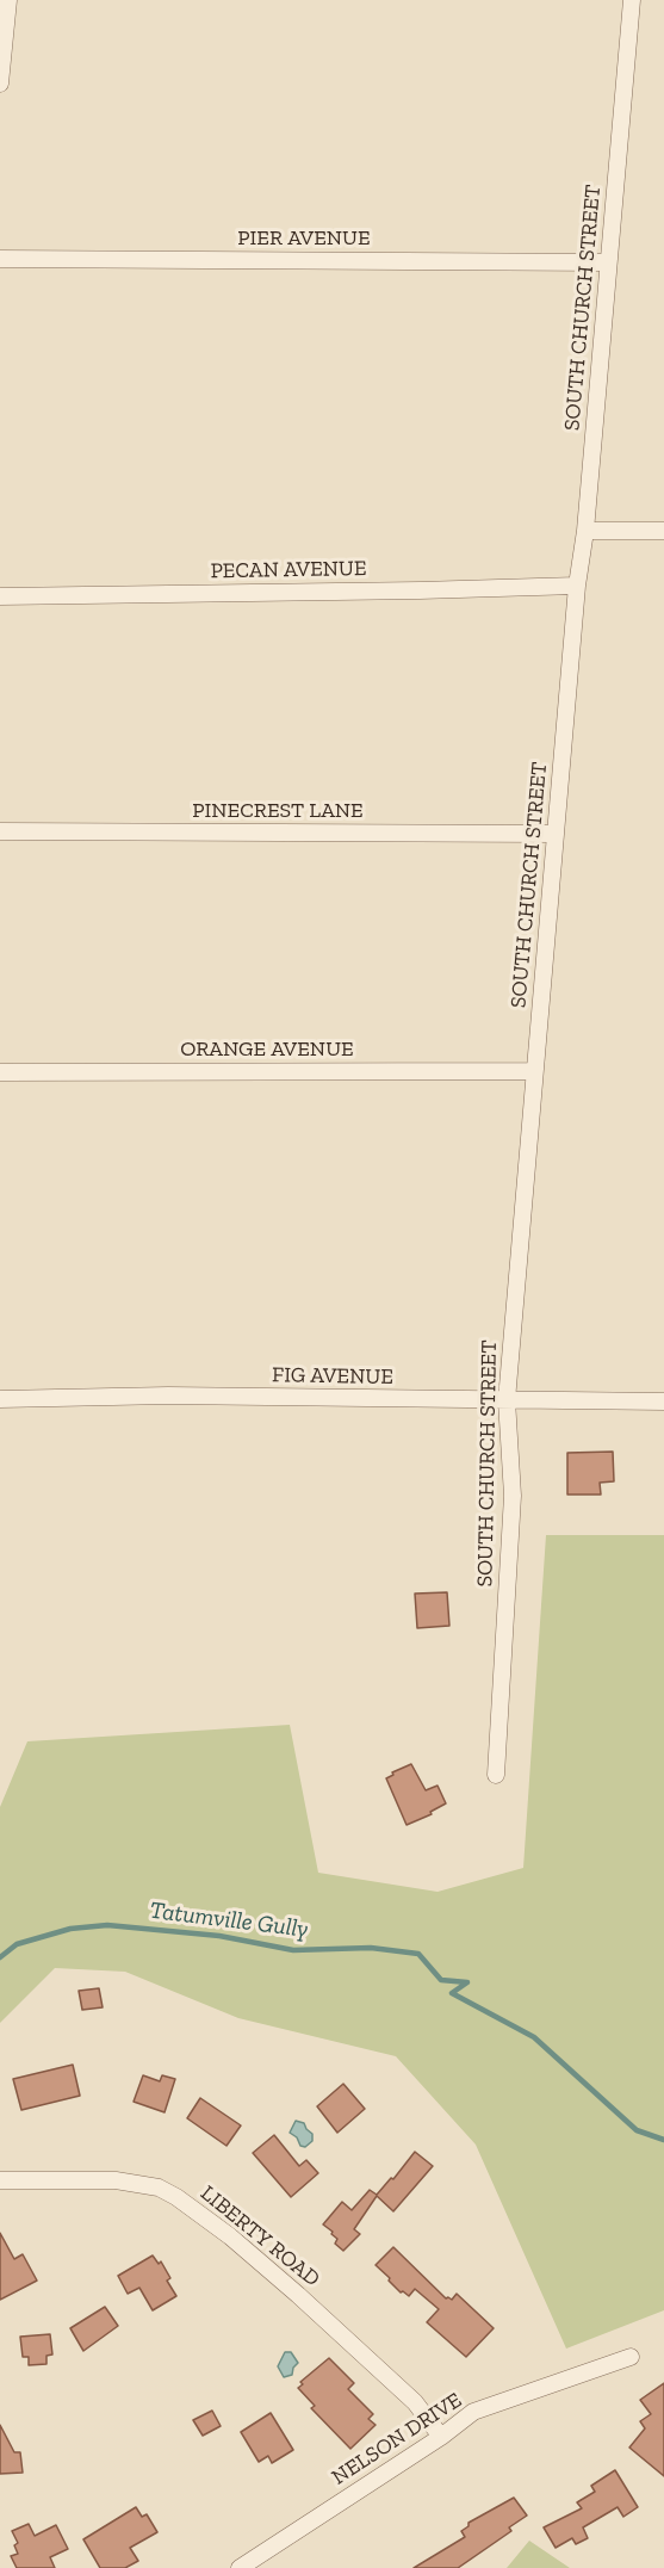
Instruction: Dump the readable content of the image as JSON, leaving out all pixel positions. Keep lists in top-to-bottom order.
{
  "streets": {
    "street": [
      "PIER AVENUE",
      "SOUTH CHURCH STREET",
      "PECAN AVENUE",
      "PINECREST LANE",
      "ORANGE AVENUE",
      "FIG AVENUE",
      "LIBERTY ROAD",
      "NELSON DRIVE"
    ]
  },
  "crossings": [
    ["PIER AVENUE", "SOUTH CHURCH STREET"],
    ["SOUTH CHURCH STREET", "PECAN AVENUE"],
    ["SOUTH CHURCH STREET", "PINECREST LANE"],
    ["SOUTH CHURCH STREET", "ORANGE AVENUE"],
    ["SOUTH CHURCH STREET", "FIG AVENUE"],
    ["LIBERTY ROAD", "NELSON DRIVE"]
  ],
  "water": ["Tatumville Gully"]
}
